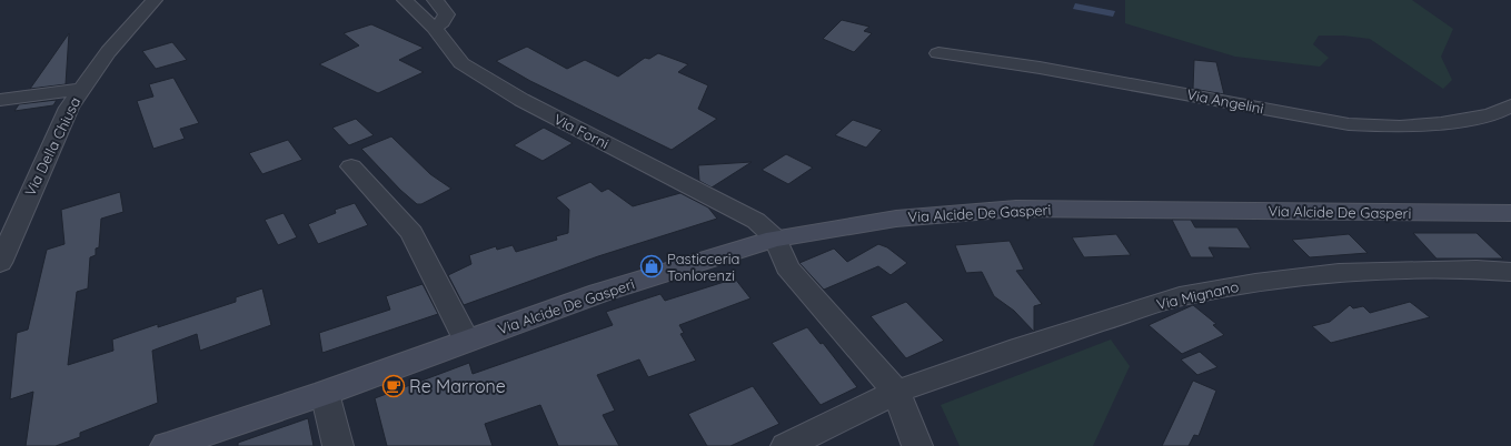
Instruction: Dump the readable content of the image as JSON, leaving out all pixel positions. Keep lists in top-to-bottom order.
{
  "streets": {
    "main road": ["Via Alcide De Gasperi"],
    "street": [
      "Via Angelini",
      "Via Forni",
      "Via Della Chiusa",
      "Via Mignano"
    ]
  },
  "crossings": [
    ["Via Forni", "Via Alcide De Gasperi"]
  ],
  "places": {
    "shop": ["Pasticceria Tonlorenzi"],
    "cafe": ["Re Marrone"]
  }
}
